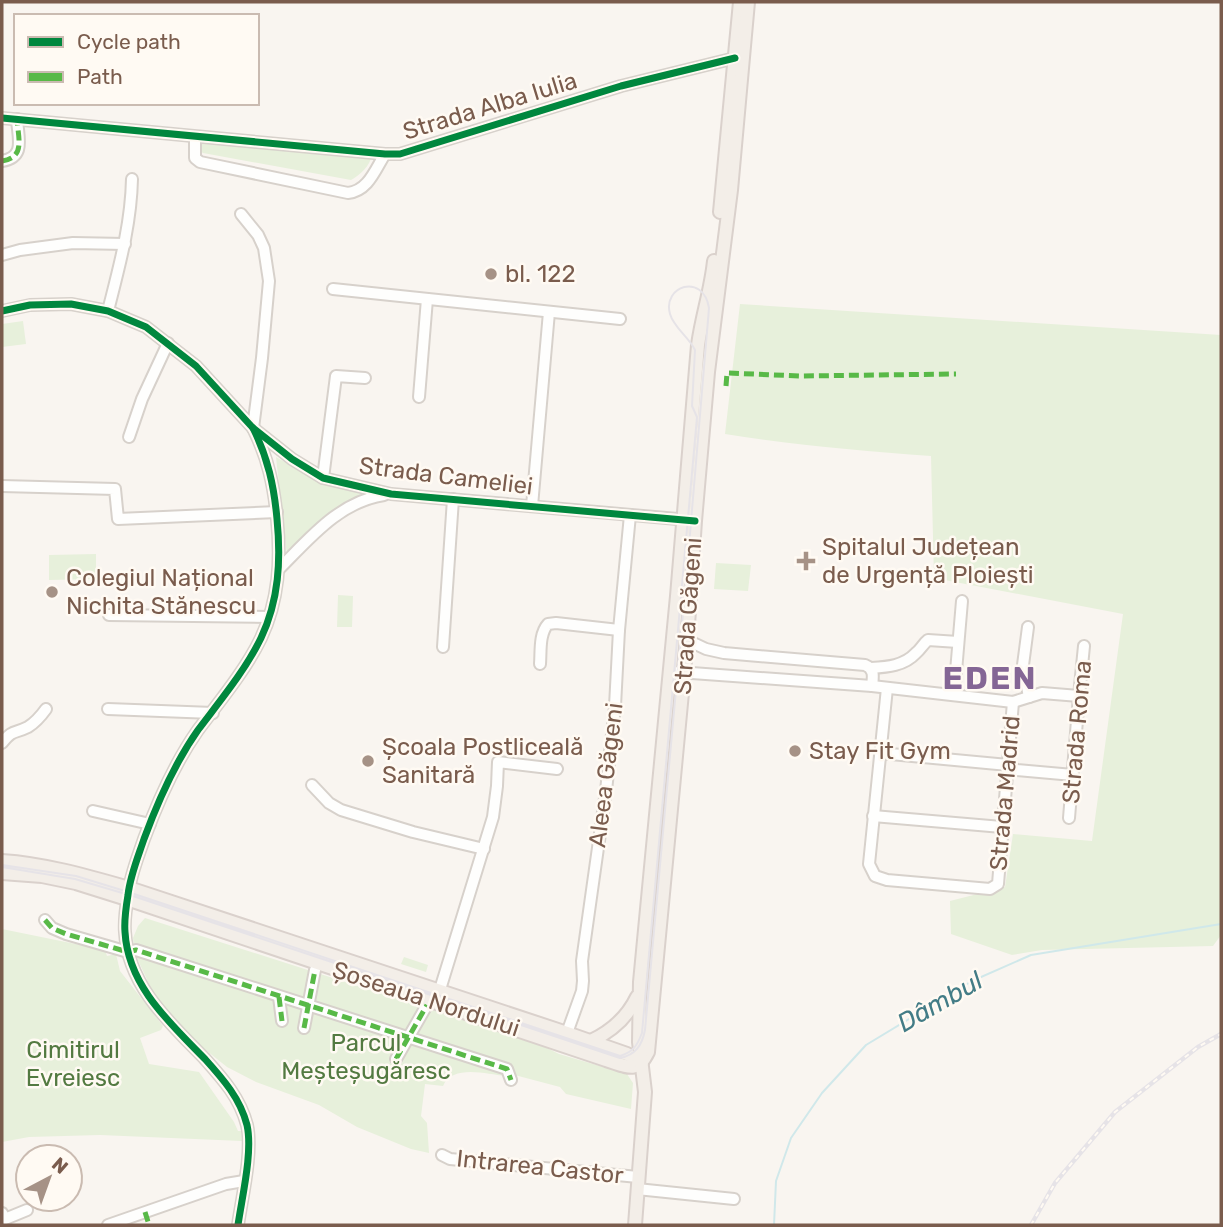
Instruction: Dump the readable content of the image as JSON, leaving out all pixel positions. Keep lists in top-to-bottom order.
{
  "streets": {
    "main road": ["Strada Găgeni", "Șoseaua Nordului"],
    "street": [
      "Strada Alba Iulia",
      "Strada Cameliei",
      "Strada Roma",
      "Aleea Găgeni",
      "Strada Madrid",
      "Intrarea Castor"
    ]
  },
  "crossings": [
    ["Strada Alba Iulia", "Strada Găgeni"],
    ["Strada Cameliei", "Strada Găgeni"],
    ["Strada Cameliei", "Aleea Găgeni"],
    ["Strada Găgeni", "Șoseaua Nordului"],
    ["Strada Găgeni", "Intrarea Castor"],
    ["Aleea Găgeni", "Șoseaua Nordului"]
  ],
  "districts": ["EDEN"],
  "water": ["Dâmbul"],
  "parks": ["Parcul Meșteșugăresc", "Cimitirul Evreiesc"],
  "places": {
    "other": [
      "bl. 122",
      "Colegiul Național Nichita Stănescu",
      "Stay Fit Gym",
      "Școala Postliceală Sanitară"
    ],
    "health": ["Spitalul Județean de Urgență Ploiești"]
  },
  "legend": ["Cycle path", "Path"],
  "north": "top right"
}
